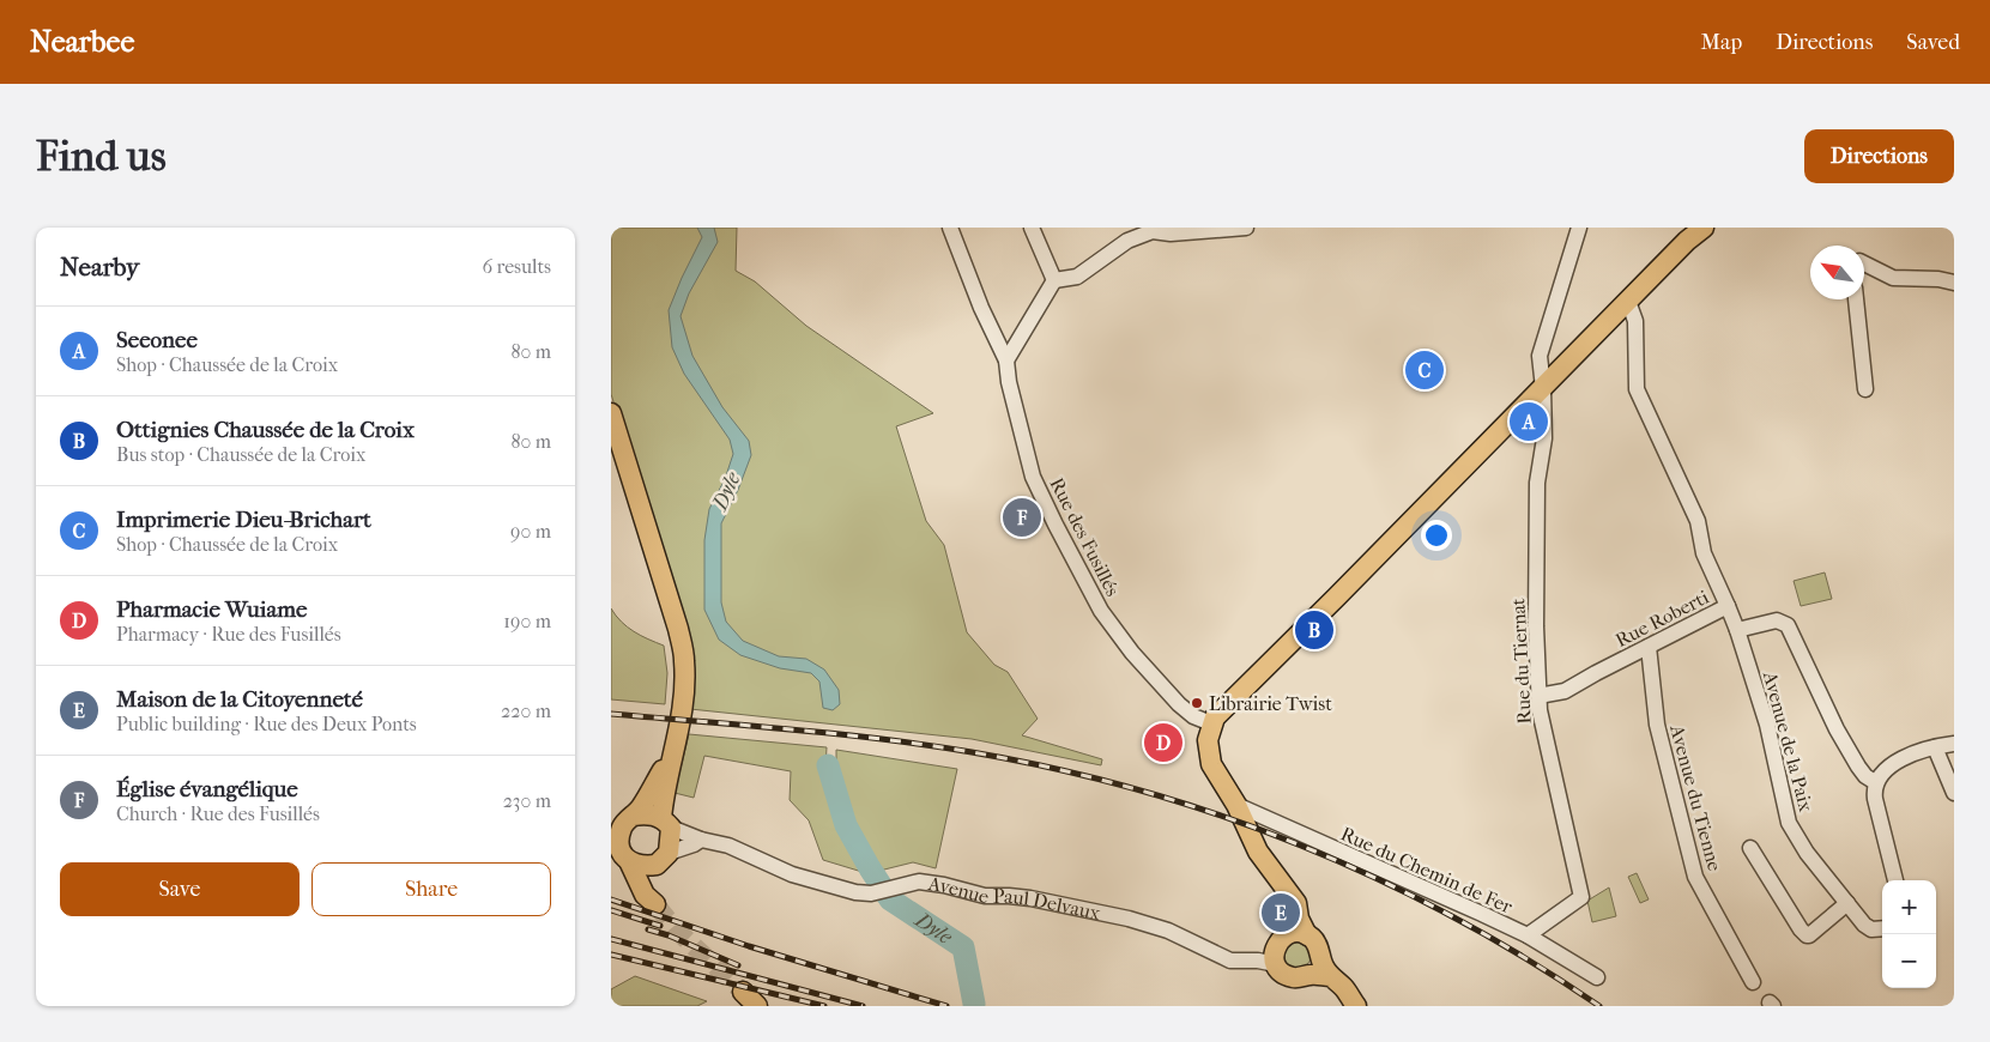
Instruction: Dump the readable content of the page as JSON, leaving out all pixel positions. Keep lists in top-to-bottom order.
{
  "streets": {
    "street": [
      "Rue des Fusillés",
      "Rue Roberti",
      "Rue du Tiernat",
      "Avenue de la Paix",
      "Avenue du Tienne",
      "Rue du Chemin de Fer",
      "Avenue Paul Delvaux"
    ]
  },
  "crossings": [
    ["Rue Roberti", "Rue du Tiernat"],
    ["Rue Roberti", "Avenue de la Paix"],
    ["Rue Roberti", "Avenue du Tienne"],
    ["Rue du Tiernat", "Rue du Chemin de Fer"]
  ],
  "water": ["Dyle"],
  "places": ["Librairie Twist"],
  "north": "top left",
  "page": {
    "header": "Nearbee",
    "nav": ["Map", "Directions", "Saved"],
    "buttons": [
      "Directions",
      ["Save", "Share"]
    ],
    "title": "Find us",
    "heading": ["Nearby", "6 results"],
    "list": [
      {
        "mark": "A",
        "name": "Seeonee",
        "note": "Shop · Chaussée de la Croix",
        "value": "80 m"
      },
      {
        "mark": "B",
        "name": "Ottignies Chaussée de la Croix",
        "note": "Bus stop · Chaussée de la Croix",
        "value": "80 m"
      },
      {
        "mark": "C",
        "name": "Imprimerie Dieu-Brichart",
        "note": "Shop · Chaussée de la Croix",
        "value": "90 m"
      },
      {
        "mark": "D",
        "name": "Pharmacie Wuiame",
        "note": "Pharmacy · Rue des Fusillés",
        "value": "190 m"
      },
      {
        "mark": "E",
        "name": "Maison de la Citoyenneté",
        "note": "Public building · Rue des Deux Ponts",
        "value": "220 m"
      },
      {
        "mark": "F",
        "name": "Église évangélique",
        "note": "Church · Rue des Fusillés",
        "value": "230 m"
      }
    ],
    "pins": [
      "C",
      "A",
      "F",
      "B",
      "D",
      "E"
    ],
    "map_buttons": ["+", "−"]
  }
}
